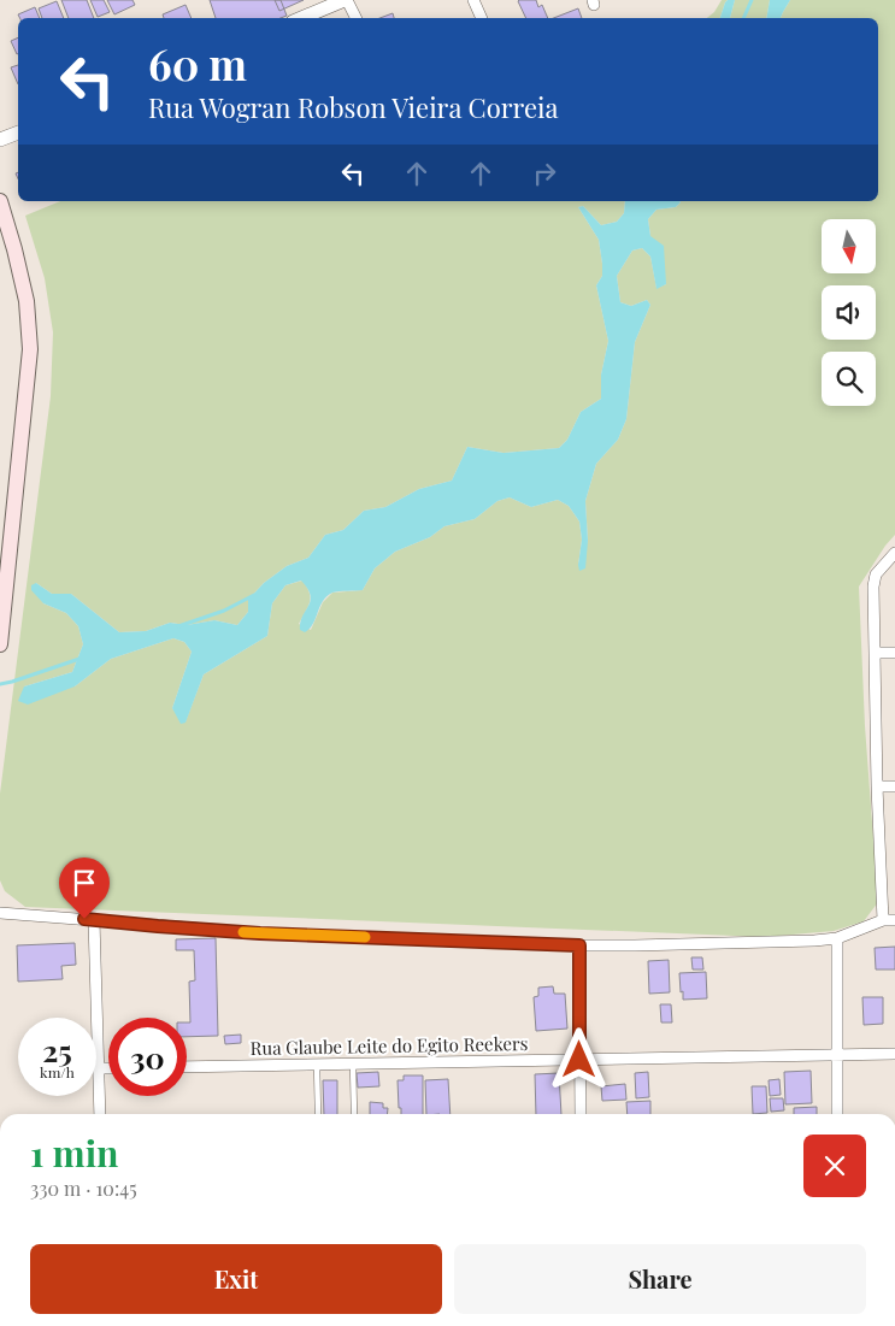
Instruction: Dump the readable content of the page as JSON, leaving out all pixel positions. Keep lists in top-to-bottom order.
{
  "streets": {
    "street": ["Rua Glaube Leite do Egito Reekers"]
  },
  "north": "bottom",
  "page": {
    "turn": ["60 m", "Rua Wogran Robson Vieira Correia"],
    "speed": "25 km/h",
    "limit": "30",
    "heading": ["1 min", "330 m · 10:45"],
    "buttons": ["Exit", "Share"]
  }
}
